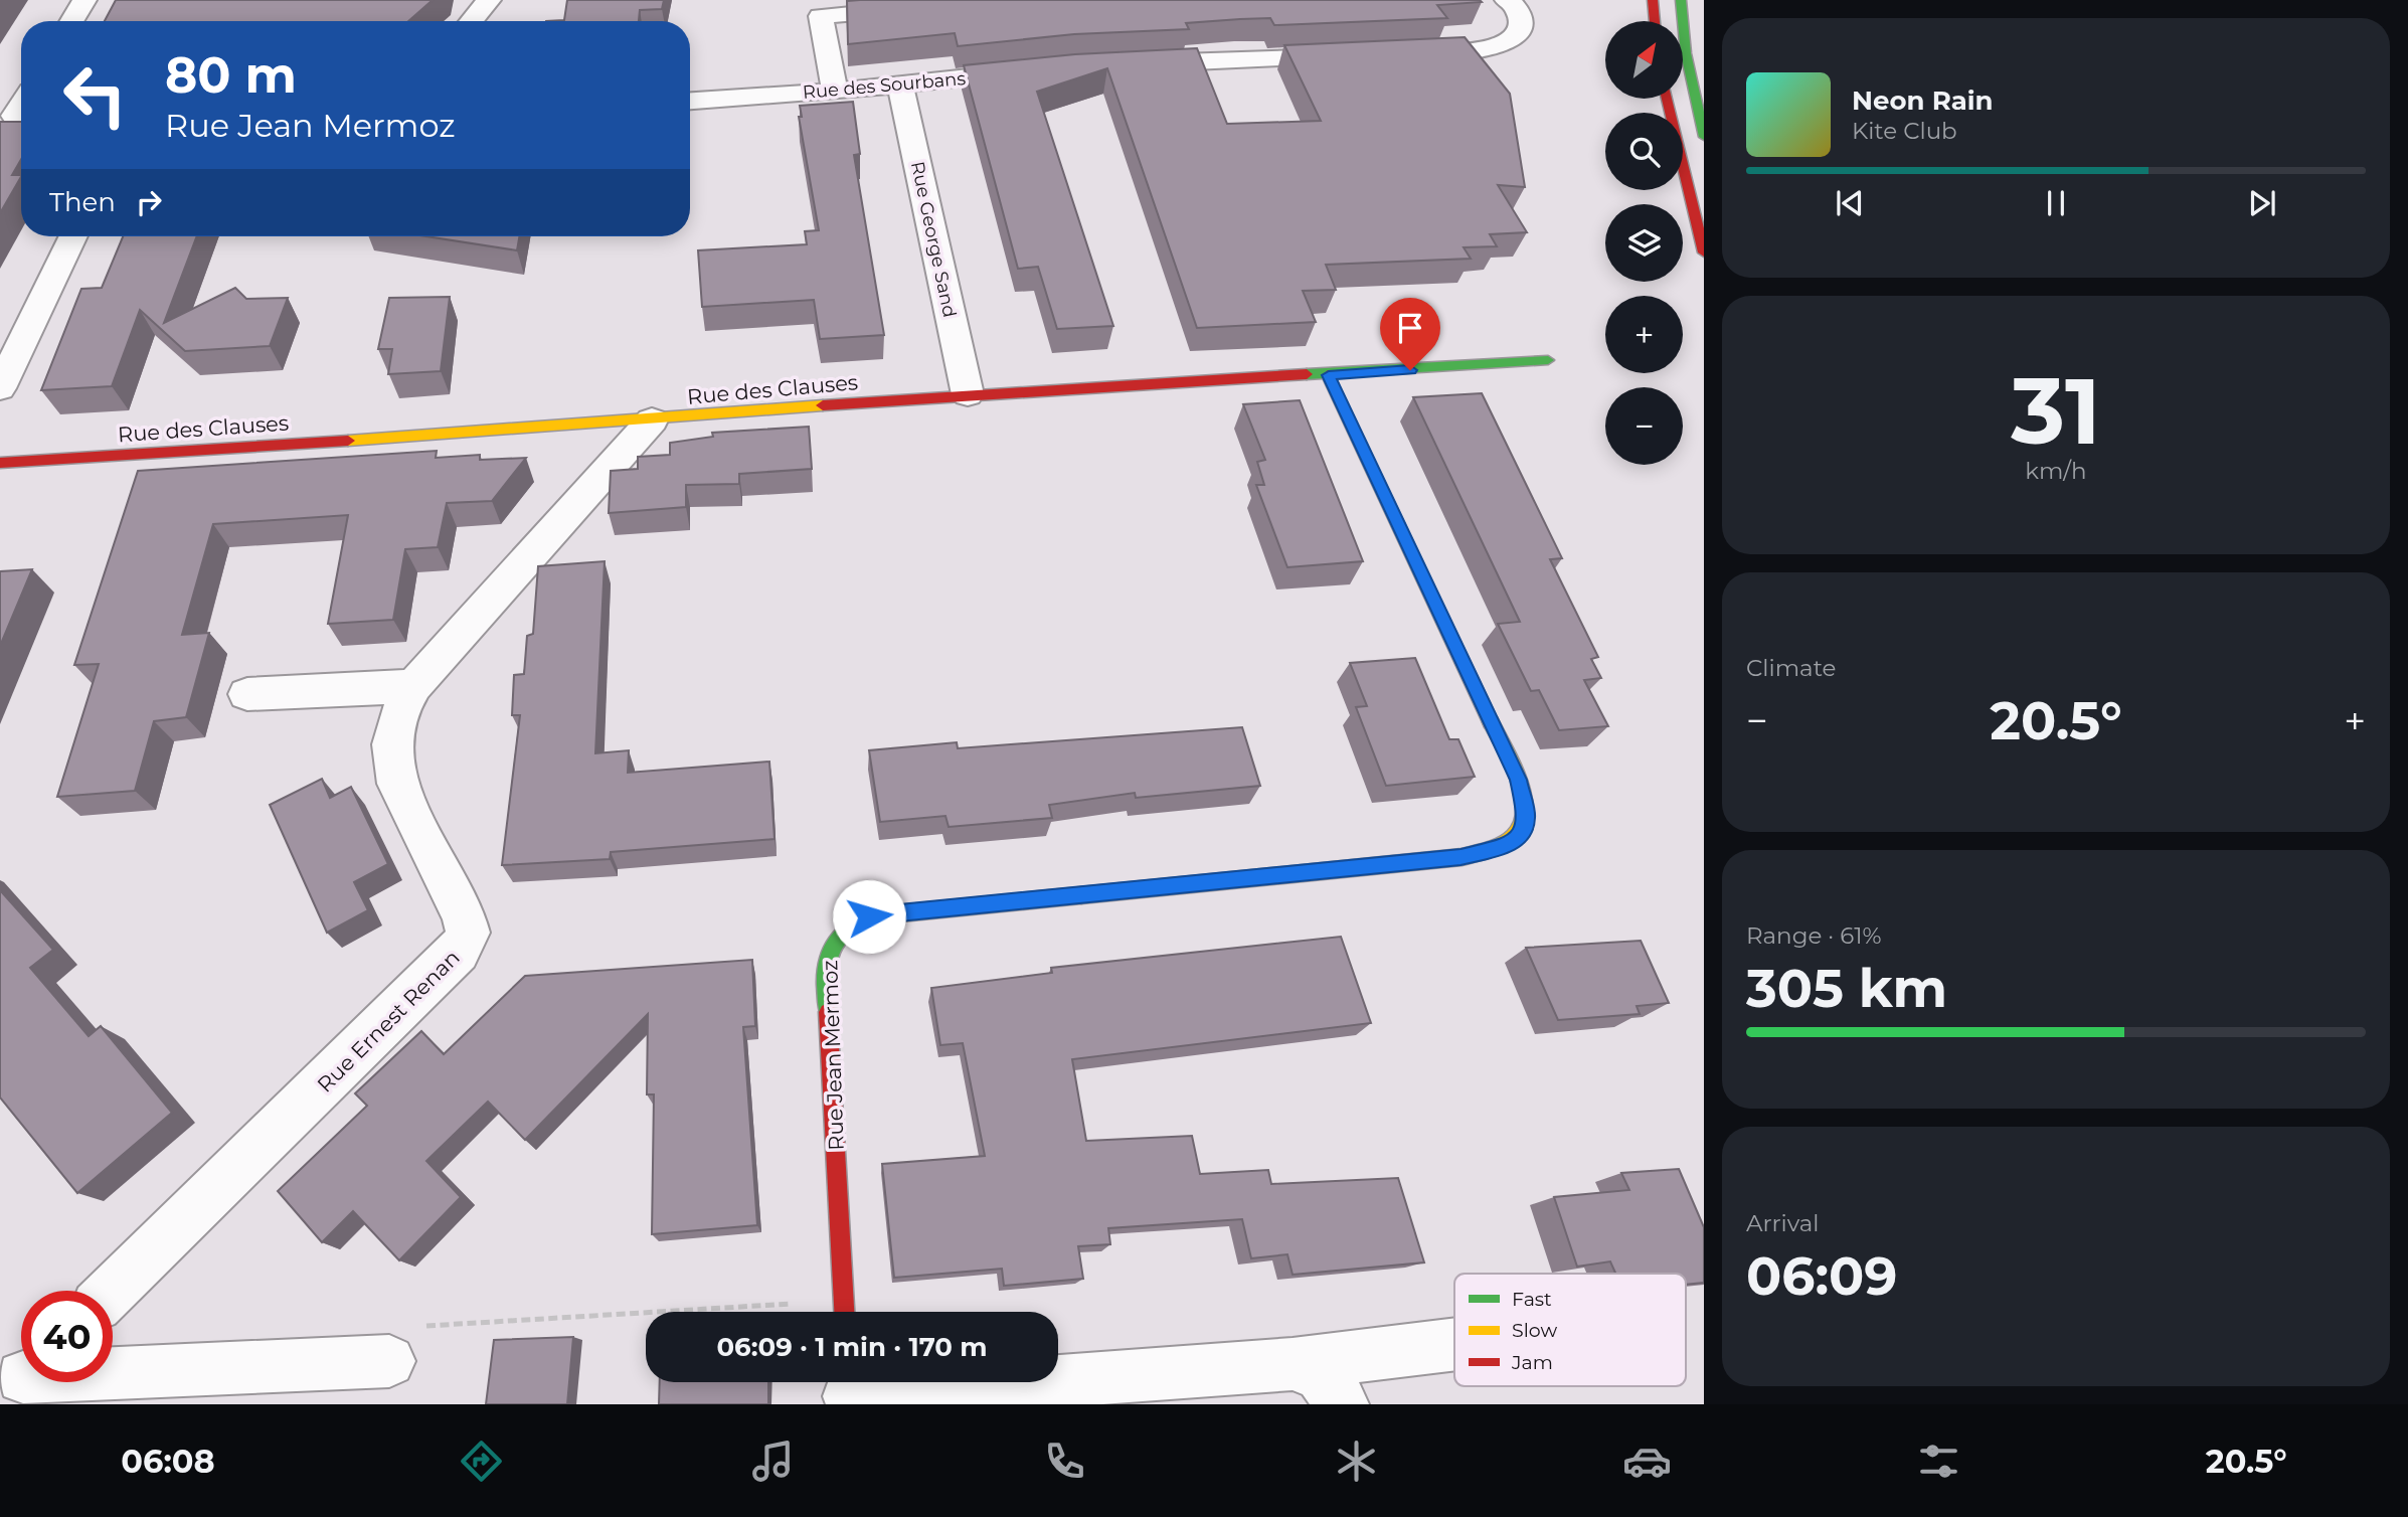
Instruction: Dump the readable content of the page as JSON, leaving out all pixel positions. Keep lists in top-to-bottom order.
{
  "streets": {
    "street": [
      "Rue des Sourbans",
      "Rue George Sand",
      "Rue des Clauses",
      "Rue Ernest Renan",
      "Rue Jean Mermoz"
    ]
  },
  "crossings": [
    ["Rue des Sourbans", "Rue George Sand"],
    ["Rue George Sand", "Rue des Clauses"],
    ["Rue des Clauses", "Rue Ernest Renan"],
    ["Rue des Clauses", "Rue Jean Mermoz"]
  ],
  "legend": ["Fast", "Slow", "Jam"],
  "north": "top right",
  "page": {
    "map_buttons": ["+", "−"],
    "turn": ["80 m", "Rue Jean Mermoz"],
    "song": ["Neon Rain", "Kite Club"],
    "then": "Then",
    "tile": [
      ["31", "km/h"],
      "Climate",
      ["Range · 61%", "305 km"],
      ["Arrival", "06:09"]
    ],
    "heat": ["−", "20.5°", "+"],
    "limit": "40",
    "trip": "06:09 · 1 min · 170 m",
    "tabs": ["06:08", "20.5°"]
  }
}
